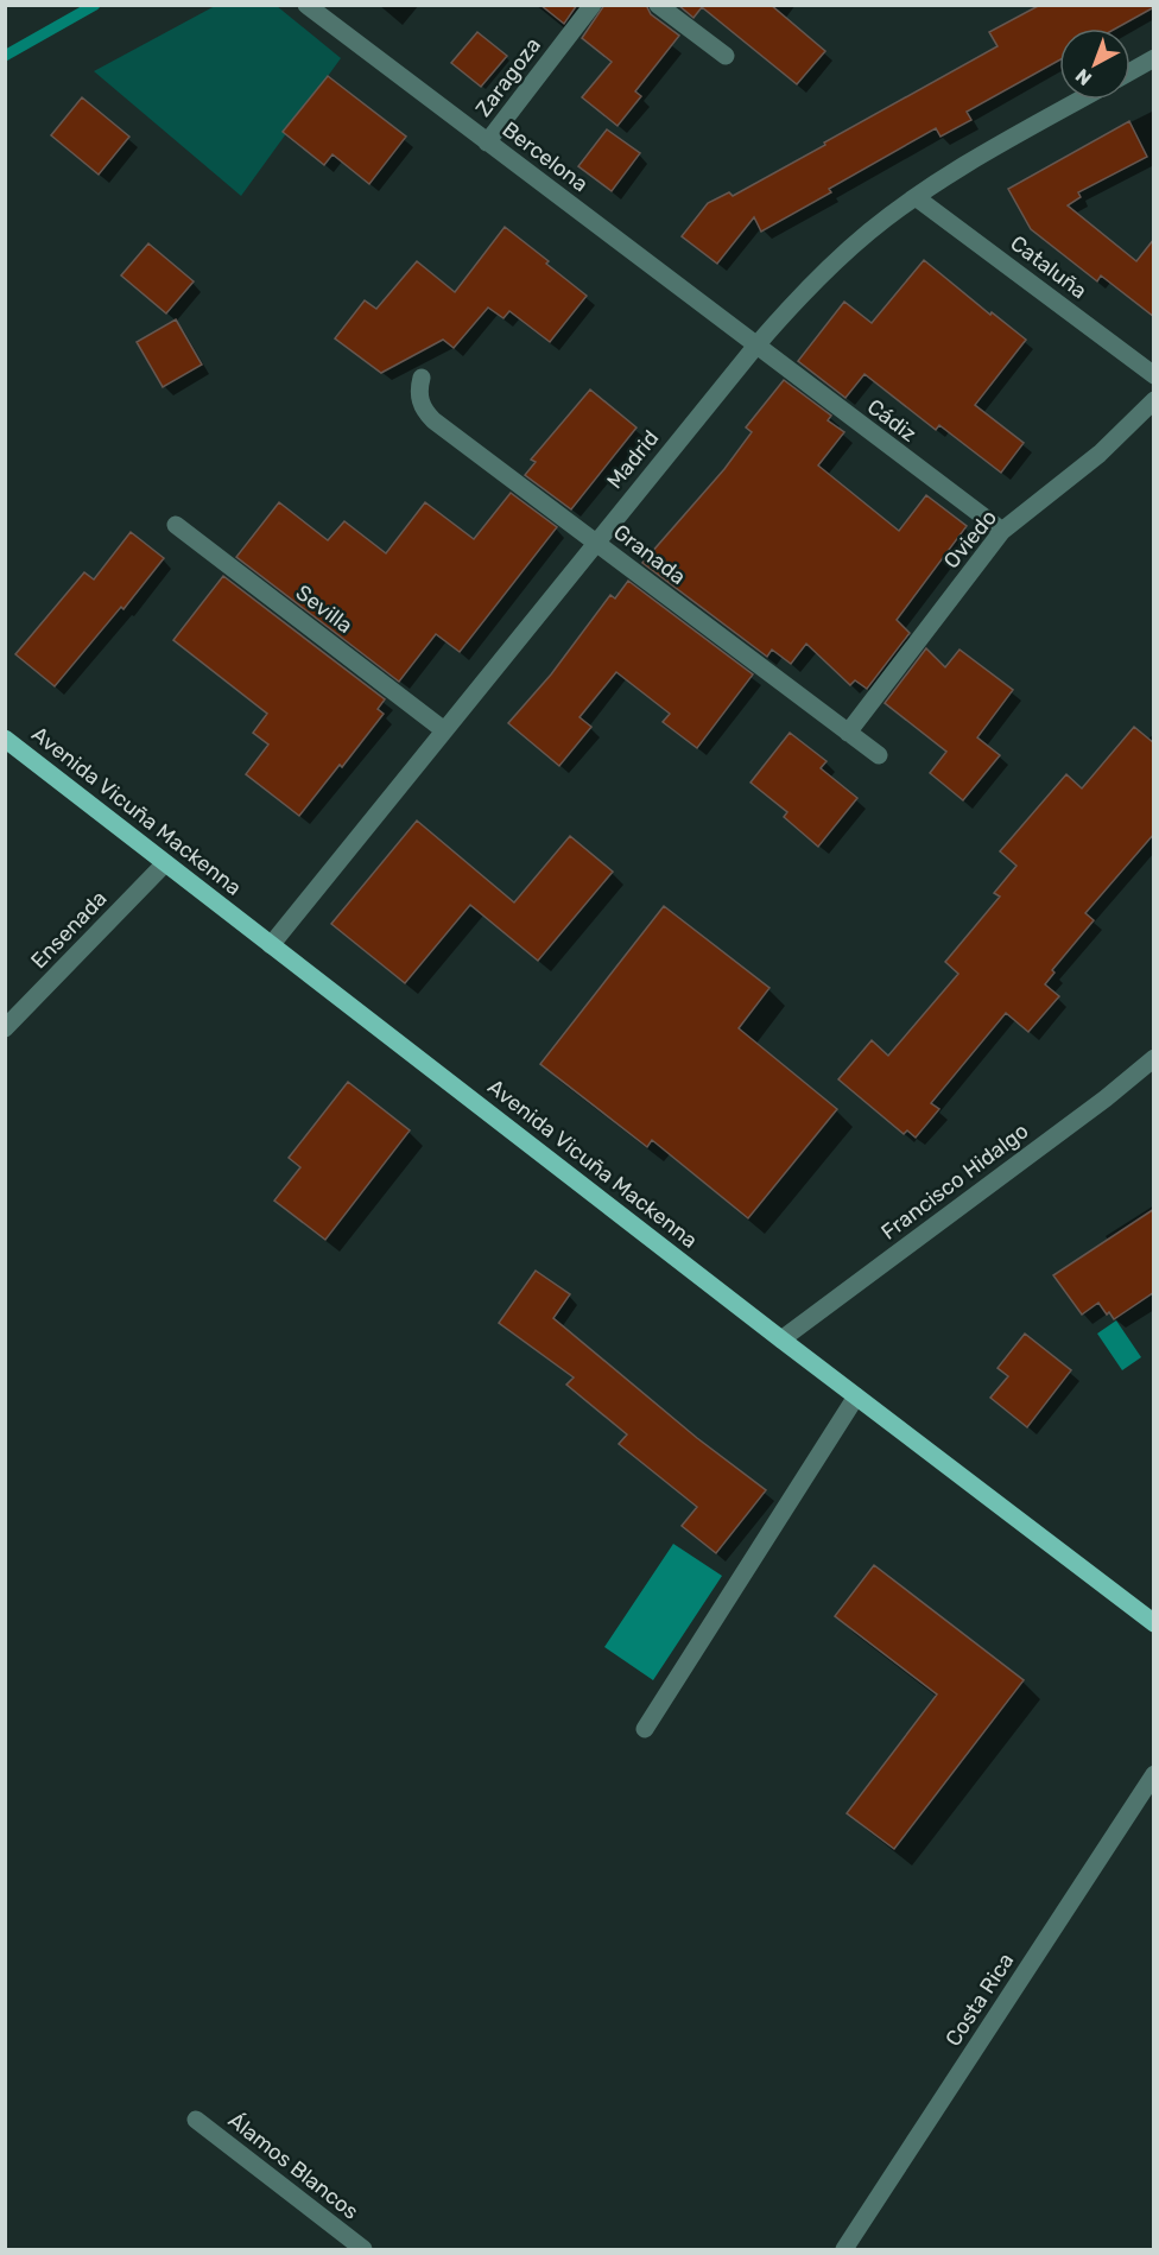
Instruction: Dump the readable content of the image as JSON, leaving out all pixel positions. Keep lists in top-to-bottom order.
{
  "streets": {
    "main road": ["Avenida Vicuña Mackenna"],
    "street": [
      "Zaragoza",
      "Bercelona",
      "Cataluña",
      "Cádiz",
      "Madrid",
      "Oviedo",
      "Granada",
      "Sevilla",
      "Ensenada",
      "Francisco Hidalgo",
      "Costa Rica",
      "Álamos Blancos"
    ]
  },
  "crossings": [
    ["Zaragoza", "Bercelona"],
    ["Bercelona", "Cádiz"],
    ["Bercelona", "Madrid"],
    ["Cataluña", "Madrid"],
    ["Cádiz", "Madrid"],
    ["Cádiz", "Oviedo"],
    ["Madrid", "Granada"],
    ["Madrid", "Sevilla"],
    ["Madrid", "Avenida Vicuña Mackenna"],
    ["Oviedo", "Granada"],
    ["Avenida Vicuña Mackenna", "Ensenada"],
    ["Avenida Vicuña Mackenna", "Francisco Hidalgo"]
  ],
  "north": "bottom left"
}
